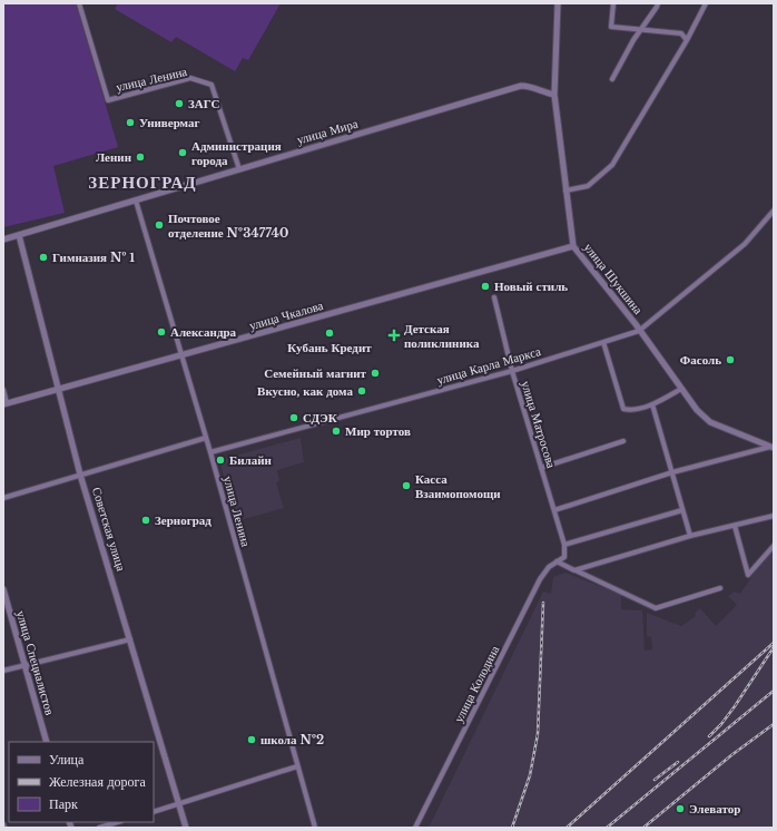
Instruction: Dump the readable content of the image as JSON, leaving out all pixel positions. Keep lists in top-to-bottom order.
{
  "streets": {
    "street": [
      "улица Ленина",
      "улица Мира",
      "улица Шукшина",
      "улица Чкалова",
      "улица Карла Маркса",
      "улица Матросова",
      "Советская улица",
      "улица Специалистов",
      "улица Колодина"
    ]
  },
  "crossings": [
    ["улица Ленина", "улица Мира"],
    ["улица Ленина", "улица Чкалова"],
    ["улица Ленина", "улица Карла Маркса"],
    ["улица Мира", "улица Шукшина"],
    ["улица Мира", "Советская улица"],
    ["улица Шукшина", "улица Чкалова"],
    ["улица Шукшина", "улица Карла Маркса"],
    ["улица Чкалова", "Советская улица"],
    ["улица Карла Маркса", "улица Матросова"],
    ["улица Матросова", "улица Колодина"]
  ],
  "districts": ["ЗЕРНОГРАД"],
  "places": {
    "other": [
      "ЗАГС",
      "Универмаг",
      "Администрация города",
      "Ленин",
      "Почтовое отделение №347740",
      "Гимназия № 1",
      "Новый стиль",
      "Александра",
      "Кубань Кредит",
      "Фасоль",
      "Семейный магнит",
      "Вкусно, как дома",
      "СДЭК",
      "Мир тортов",
      "Билайн",
      "Касса Взаимопомощи",
      "Зерноград",
      "школа №2",
      "Элеватор"
    ],
    "health": ["Детская поликлиника"]
  },
  "legend": ["Улица", "Железная дорога", "Парк"]
}
